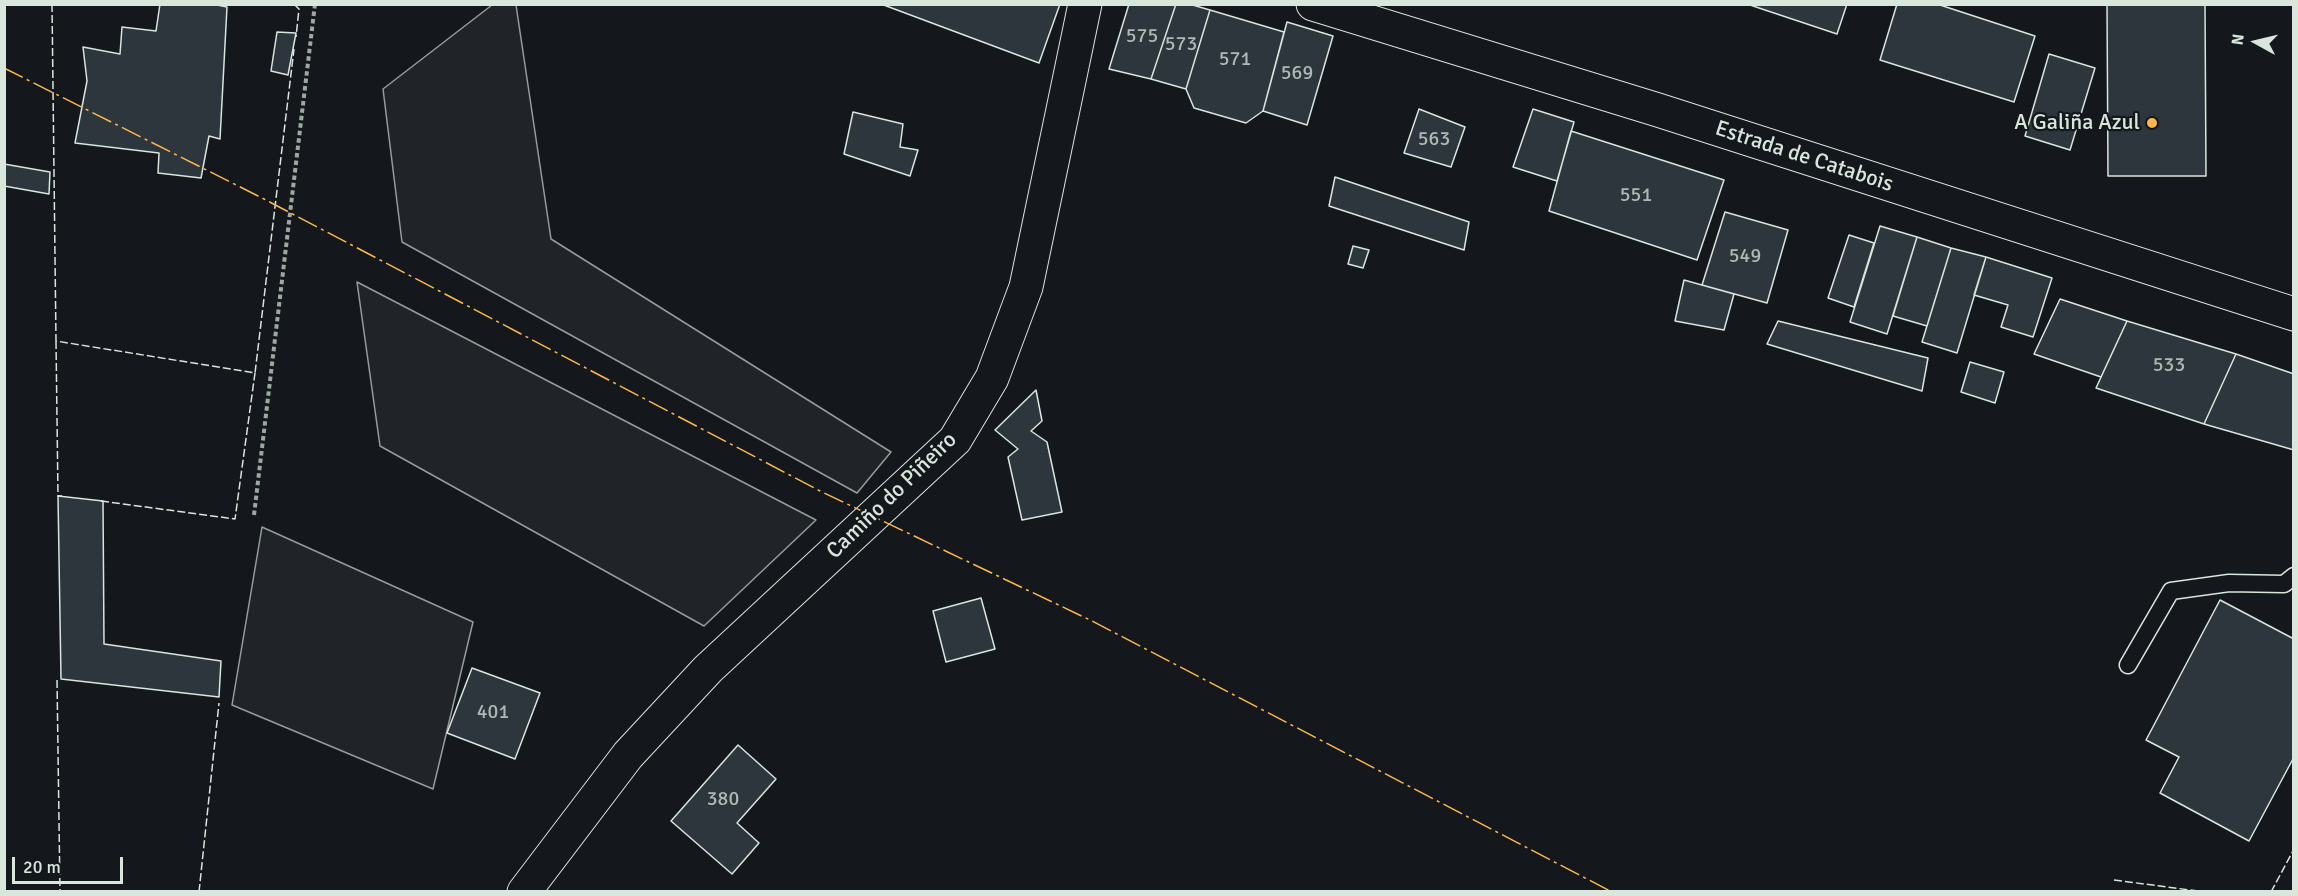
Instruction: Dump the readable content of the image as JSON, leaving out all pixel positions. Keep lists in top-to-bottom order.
{
  "streets": {
    "street": ["Estrada de Catabois", "Camiño do Piñeiro"]
  },
  "places": ["A Galiña Azul"],
  "house_numbers": [
    "575",
    "573",
    "571",
    "569",
    "563",
    "551",
    "549",
    "533",
    "401",
    "380"
  ],
  "scale_bar": "20 m",
  "north": "left"
}
